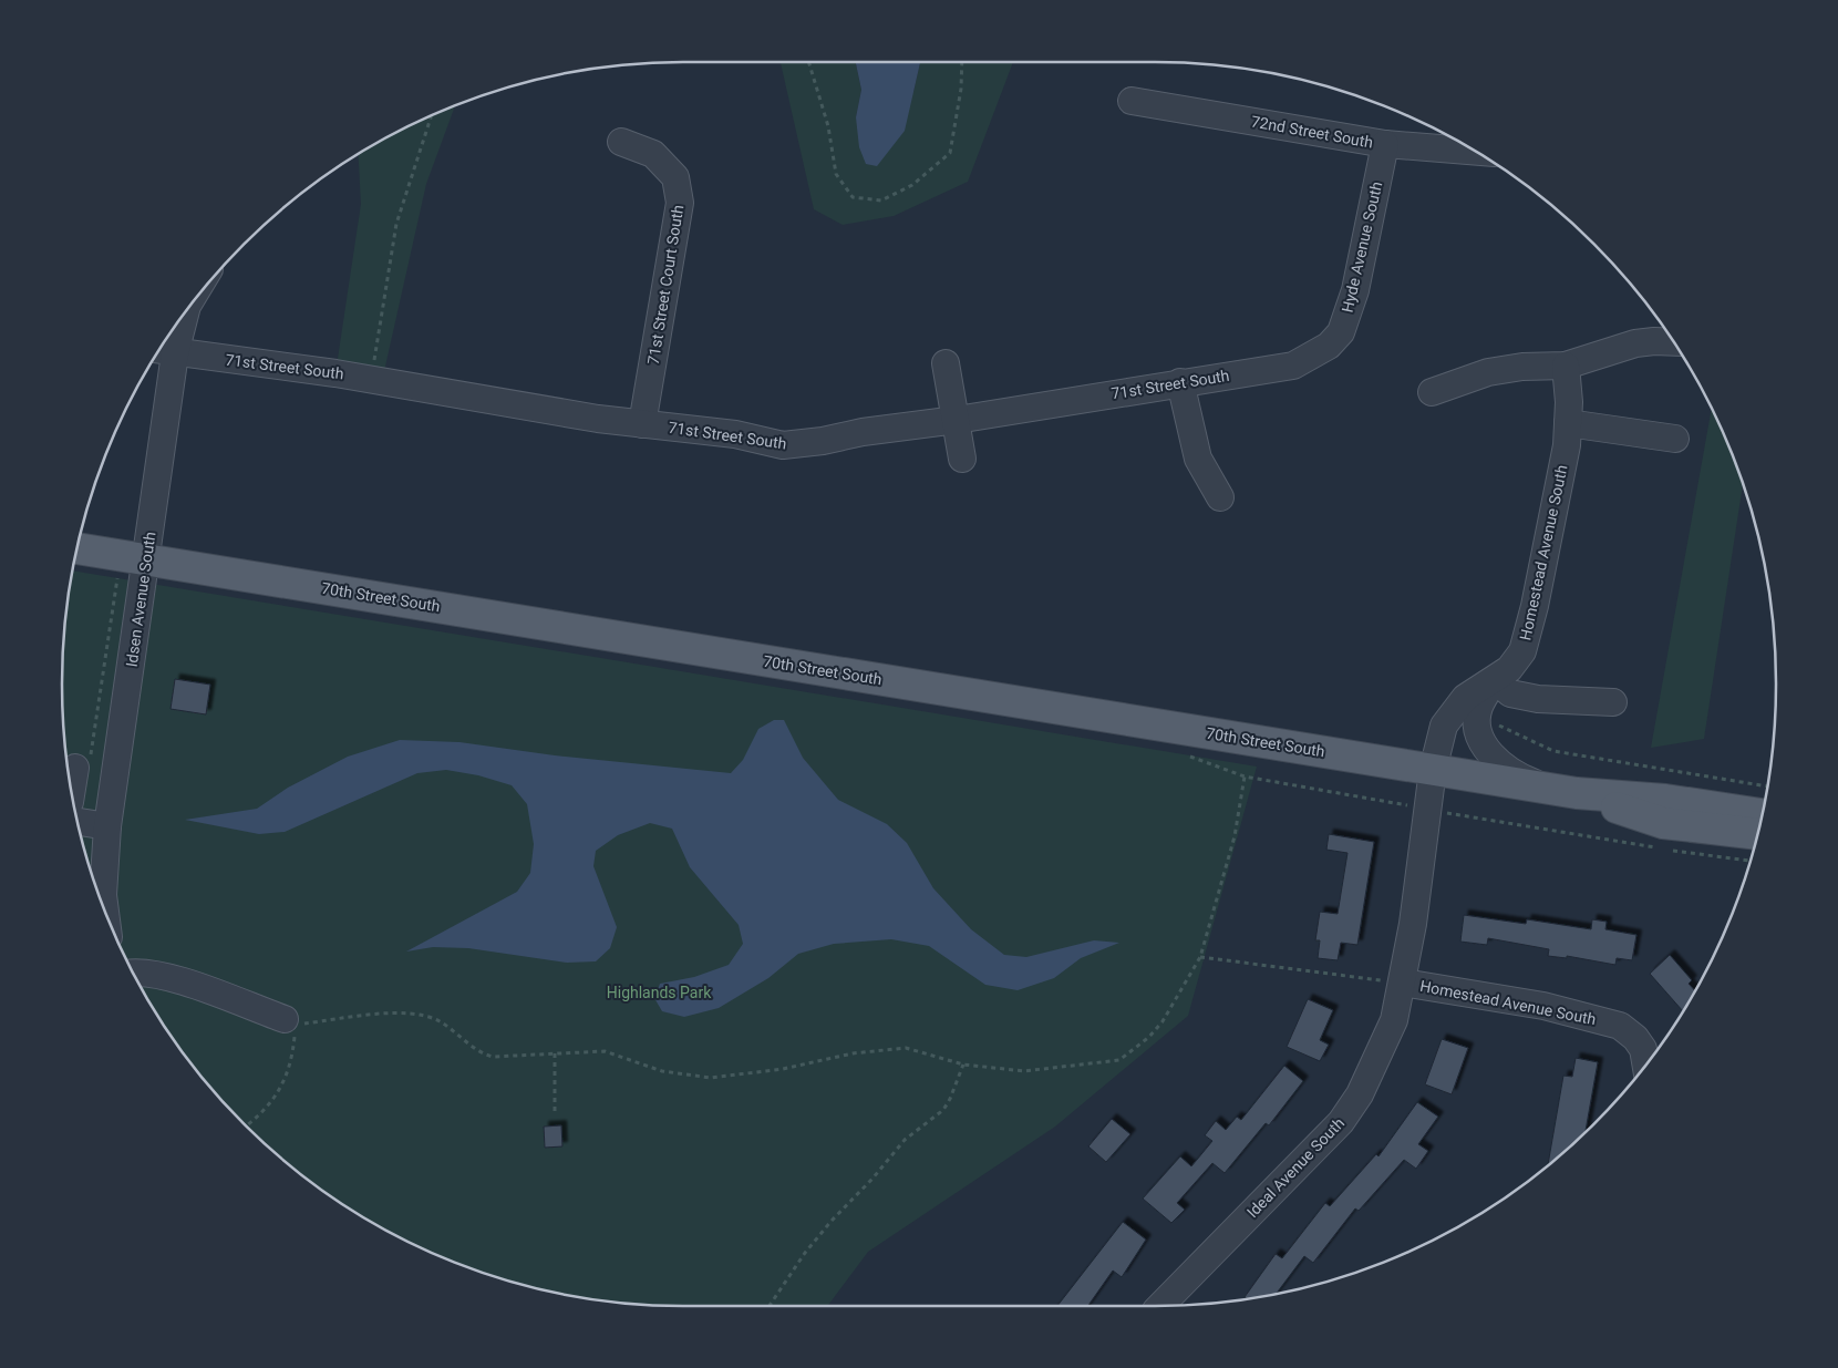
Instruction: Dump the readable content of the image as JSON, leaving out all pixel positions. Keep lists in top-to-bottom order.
{
  "streets": {
    "main road": ["70th Street South"],
    "street": [
      "72nd Street South",
      "Hyde Avenue South",
      "71st Street Court South",
      "71st Street South",
      "Homestead Avenue South",
      "Idsen Avenue South",
      "Ideal Avenue South"
    ]
  },
  "crossings": [
    ["72nd Street South", "Hyde Avenue South"],
    ["Hyde Avenue South", "71st Street South"],
    ["71st Street Court South", "71st Street South"],
    ["71st Street South", "Idsen Avenue South"],
    ["Homestead Avenue South", "70th Street South"],
    ["Homestead Avenue South", "Ideal Avenue South"],
    ["70th Street South", "Idsen Avenue South"],
    ["70th Street South", "Ideal Avenue South"]
  ],
  "parks": ["Highlands Park"]
}
